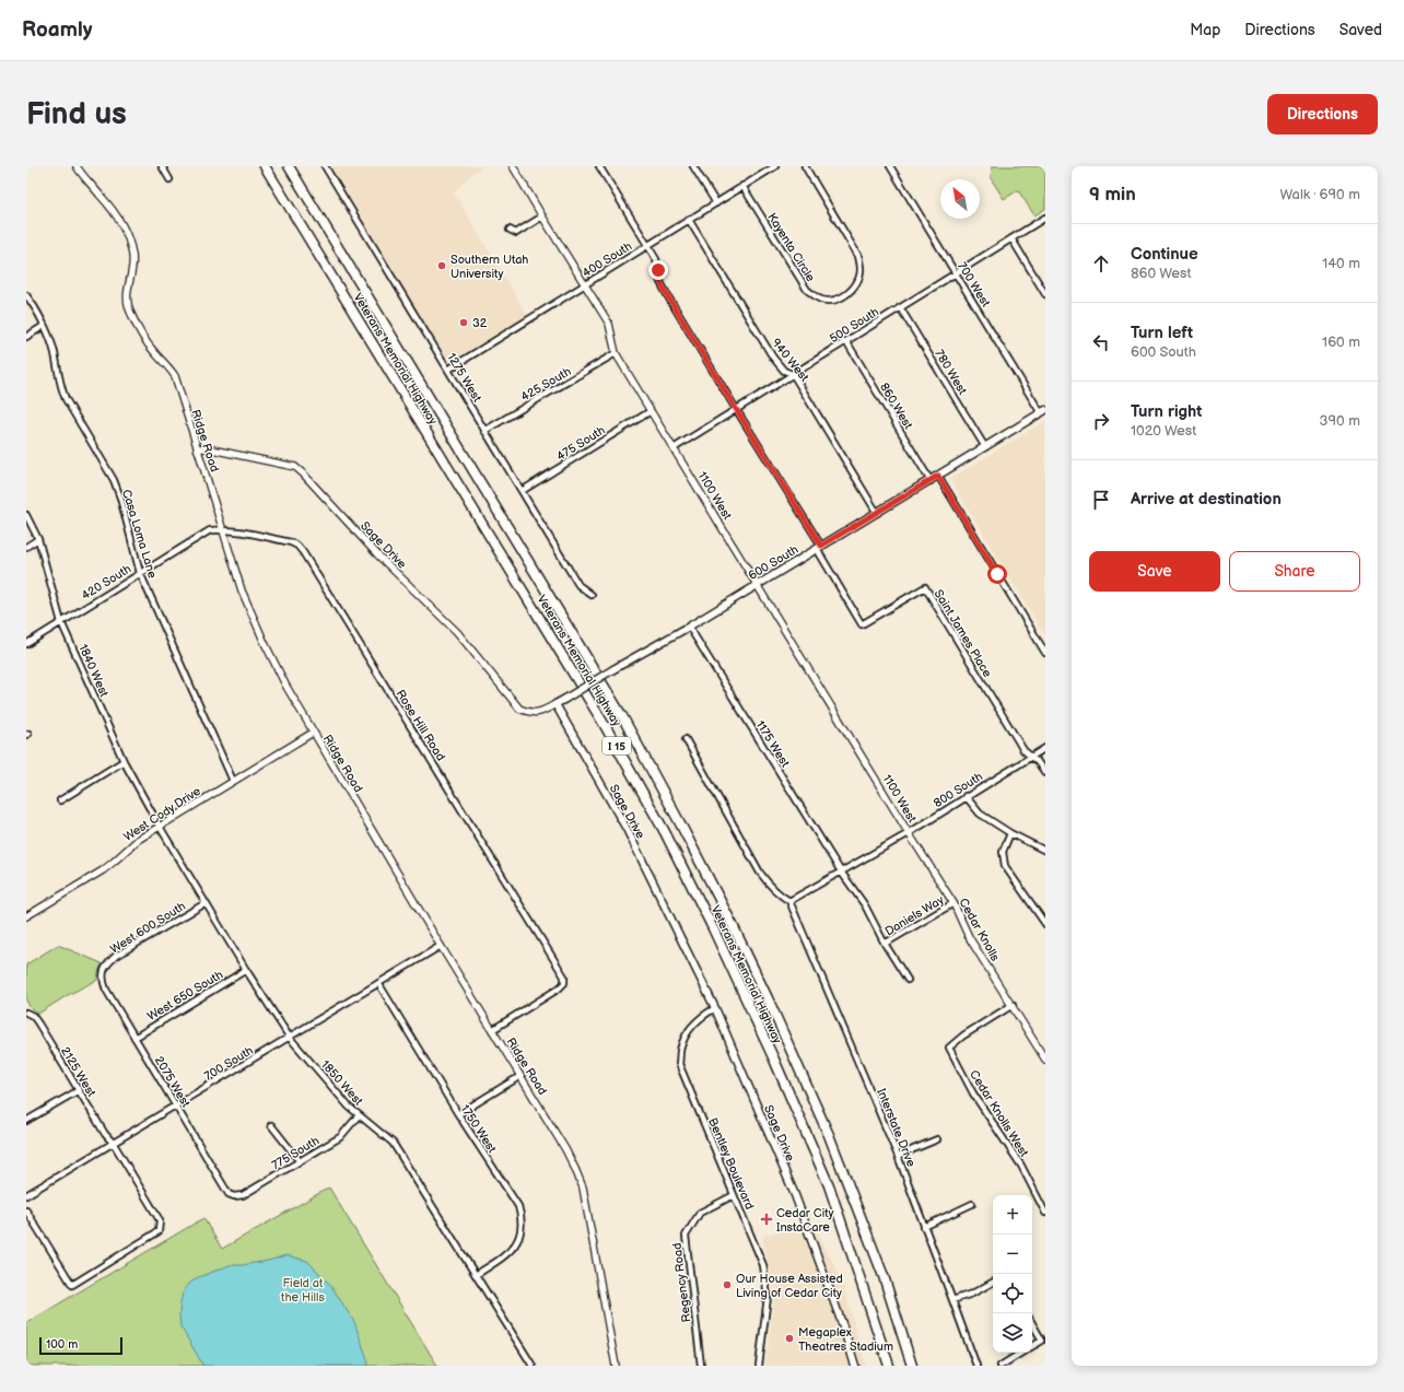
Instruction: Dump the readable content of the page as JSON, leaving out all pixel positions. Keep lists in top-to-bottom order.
{
  "streets": {
    "highway": ["Veterans Memorial Highway", "I 15"],
    "main road": ["Sage Drive", "600 South"],
    "street": [
      "Kayenta Circle",
      "400 South",
      "700 West",
      "500 South",
      "940 West",
      "780 West",
      "1275 West",
      "425 South",
      "860 West",
      "Ridge Road",
      "475 South",
      "1100 West",
      "Casa Loma Lane",
      "420 South",
      "Saint James Place",
      "1840 West",
      "Rose Hill Road",
      "1175 West",
      "800 South",
      "West Cody Drive",
      "Daniels Way",
      "West 600 South",
      "Cedar Knolls",
      "West 650 South",
      "700 South",
      "2125 West",
      "2075 West",
      "1850 West",
      "Cedar Knolls West",
      "Interstate Drive",
      "1750 West",
      "775 South",
      "Bentley Boulevard",
      "Regency Road"
    ]
  },
  "crossings": [
    ["Kayenta Circle", "400 South"],
    ["400 South", "940 West"],
    ["400 South", "1275 West"],
    ["400 South", "1100 West"],
    ["700 West", "500 South"],
    ["700 West", "600 South"],
    ["500 South", "940 West"],
    ["500 South", "780 West"],
    ["500 South", "860 West"],
    ["500 South", "1100 West"],
    ["940 West", "600 South"],
    ["780 West", "600 South"],
    ["1275 West", "425 South"],
    ["1275 West", "475 South"],
    ["425 South", "1100 West"],
    ["860 West", "600 South"],
    ["Ridge Road", "Sage Drive"],
    ["Ridge Road", "420 South"],
    ["Ridge Road", "Rose Hill Road"],
    ["Ridge Road", "West Cody Drive"],
    ["Ridge Road", "700 South"],
    ["475 South", "1100 West"],
    ["1100 West", "600 South"],
    ["1100 West", "800 South"],
    ["1100 West", "Cedar Knolls"],
    ["Casa Loma Lane", "420 South"],
    ["Casa Loma Lane", "West Cody Drive"],
    ["Sage Drive", "600 South"],
    ["Sage Drive", "Bentley Boulevard"],
    ["600 South", "Saint James Place"],
    ["600 South", "1175 West"],
    ["420 South", "1840 West"],
    ["420 South", "Rose Hill Road"],
    ["Saint James Place", "800 South"],
    ["1840 West", "West Cody Drive"],
    ["1840 West", "1850 West"],
    ["1175 West", "800 South"],
    ["800 South", "Cedar Knolls"],
    ["800 South", "Interstate Drive"],
    ["West Cody Drive", "1850 West"],
    ["Daniels Way", "Cedar Knolls"],
    ["West 600 South", "2075 West"],
    ["West 600 South", "1850 West"],
    ["Cedar Knolls", "Cedar Knolls West"],
    ["West 650 South", "2075 West"],
    ["West 650 South", "1850 West"],
    ["700 South", "2125 West"],
    ["700 South", "2075 West"],
    ["700 South", "1850 West"],
    ["700 South", "1750 West"],
    ["2075 West", "775 South"],
    ["1850 West", "1750 West"],
    ["1850 West", "775 South"],
    ["Bentley Boulevard", "Regency Road"]
  ],
  "parks": ["Field at the Hills"],
  "places": {
    "other": [
      "Southern Utah University",
      "32",
      "Our House Assisted Living of Cedar City",
      "Megaplex Theatres Stadium"
    ],
    "health": ["Cedar City InstaCare"]
  },
  "scale_bar": "100 m",
  "north": "top left",
  "page": {
    "header": "Roamly",
    "nav": ["Map", "Directions", "Saved"],
    "buttons": [
      "Directions",
      ["Save", "Share"]
    ],
    "title": "Find us",
    "heading": ["9 min", "Walk · 690 m"],
    "list": [
      ["Continue", "860 West", "140 m"],
      ["Turn left", "600 South", "160 m"],
      ["Turn right", "1020 West", "390 m"],
      "Arrive at destination"
    ],
    "map_buttons": ["+", "−"],
    "scale": "100 m"
  }
}
